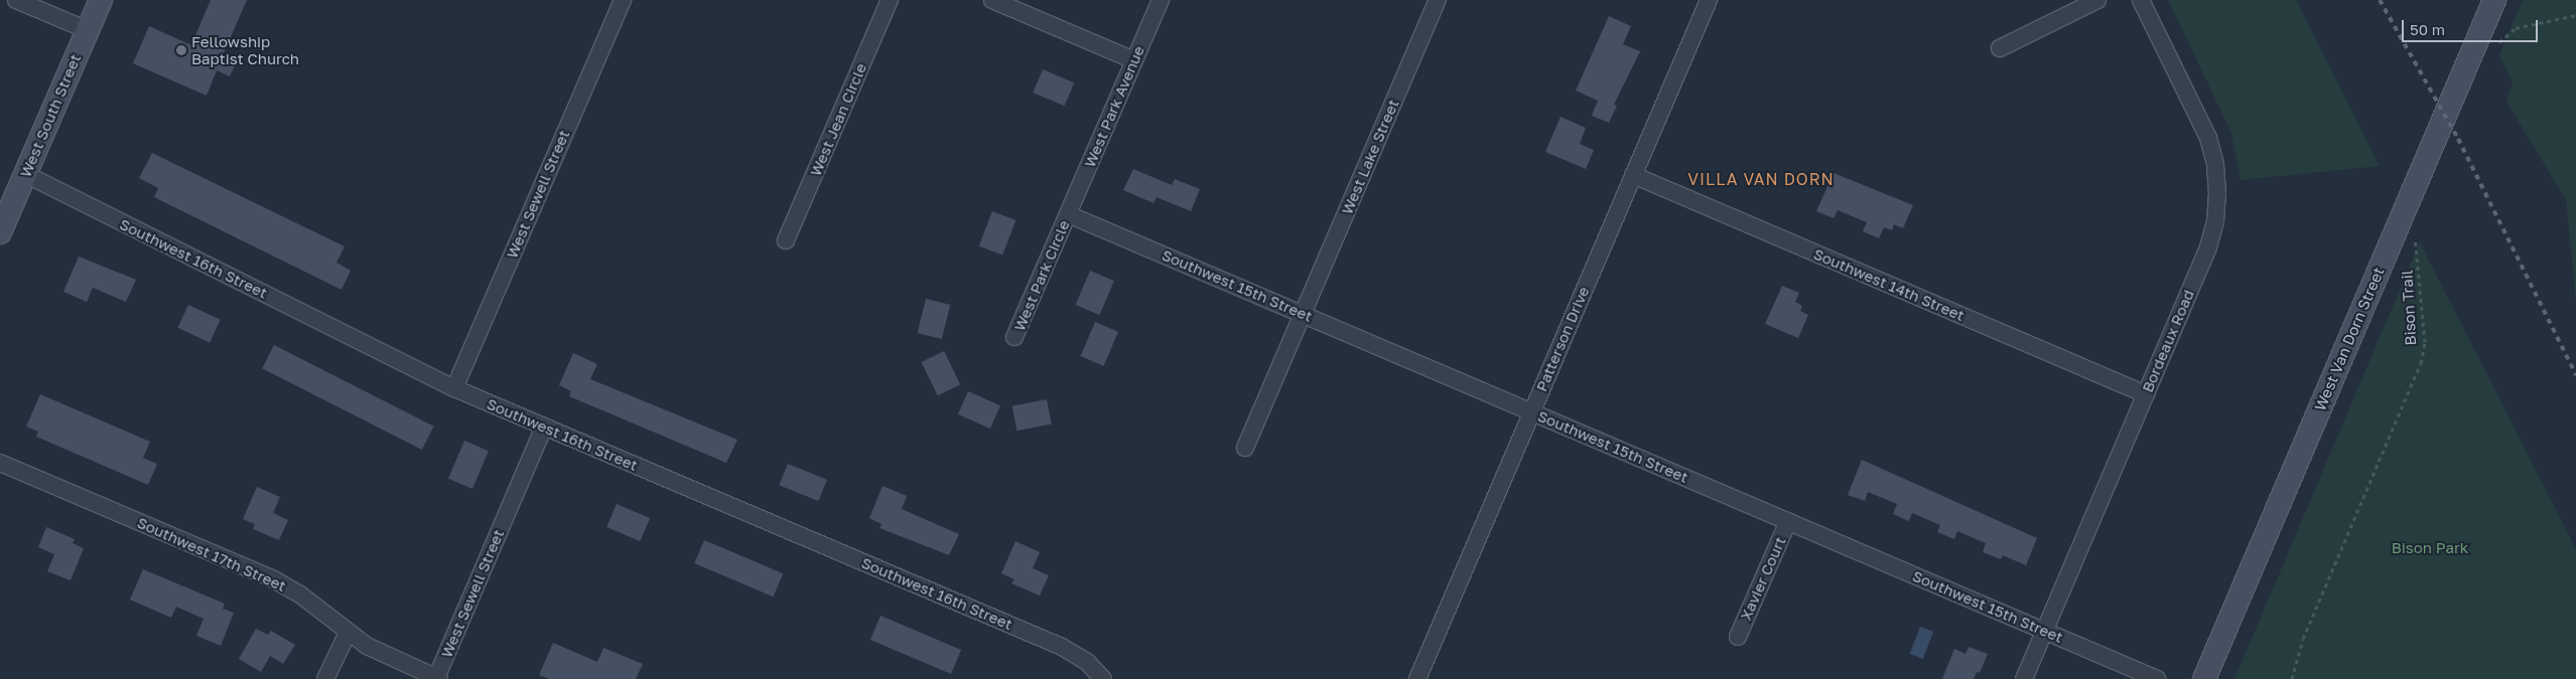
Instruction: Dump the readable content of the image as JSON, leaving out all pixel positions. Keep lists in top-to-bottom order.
{
  "streets": {
    "main road": ["West South Street", "West Van Dorn Street"],
    "street": [
      "West Park Avenue",
      "West Jean Circle",
      "West Lake Street",
      "West Sewell Street",
      "Southwest 16th Street",
      "West Park Circle",
      "Southwest 14th Street",
      "Southwest 15th Street",
      "Patterson Drive",
      "Bordeaux Road",
      "Southwest 17th Street",
      "Xavier Court"
    ],
    "path": ["Bison Trail"]
  },
  "crossings": [
    ["West Park Avenue", "West Park Circle"],
    ["West Park Avenue", "Southwest 15th Street"],
    ["West South Street", "Southwest 16th Street"],
    ["West Lake Street", "Southwest 15th Street"],
    ["West Sewell Street", "Southwest 16th Street"],
    ["West Sewell Street", "Southwest 17th Street"],
    ["West Park Circle", "Southwest 15th Street"],
    ["Southwest 14th Street", "Patterson Drive"],
    ["Southwest 14th Street", "Bordeaux Road"],
    ["Southwest 15th Street", "Patterson Drive"],
    ["Southwest 15th Street", "Bordeaux Road"],
    ["Southwest 15th Street", "Xavier Court"]
  ],
  "districts": ["VILLA VAN DORN"],
  "parks": ["Bison Park"],
  "places": ["Fellowship Baptist Church"],
  "scale_bar": "50 m"
}
